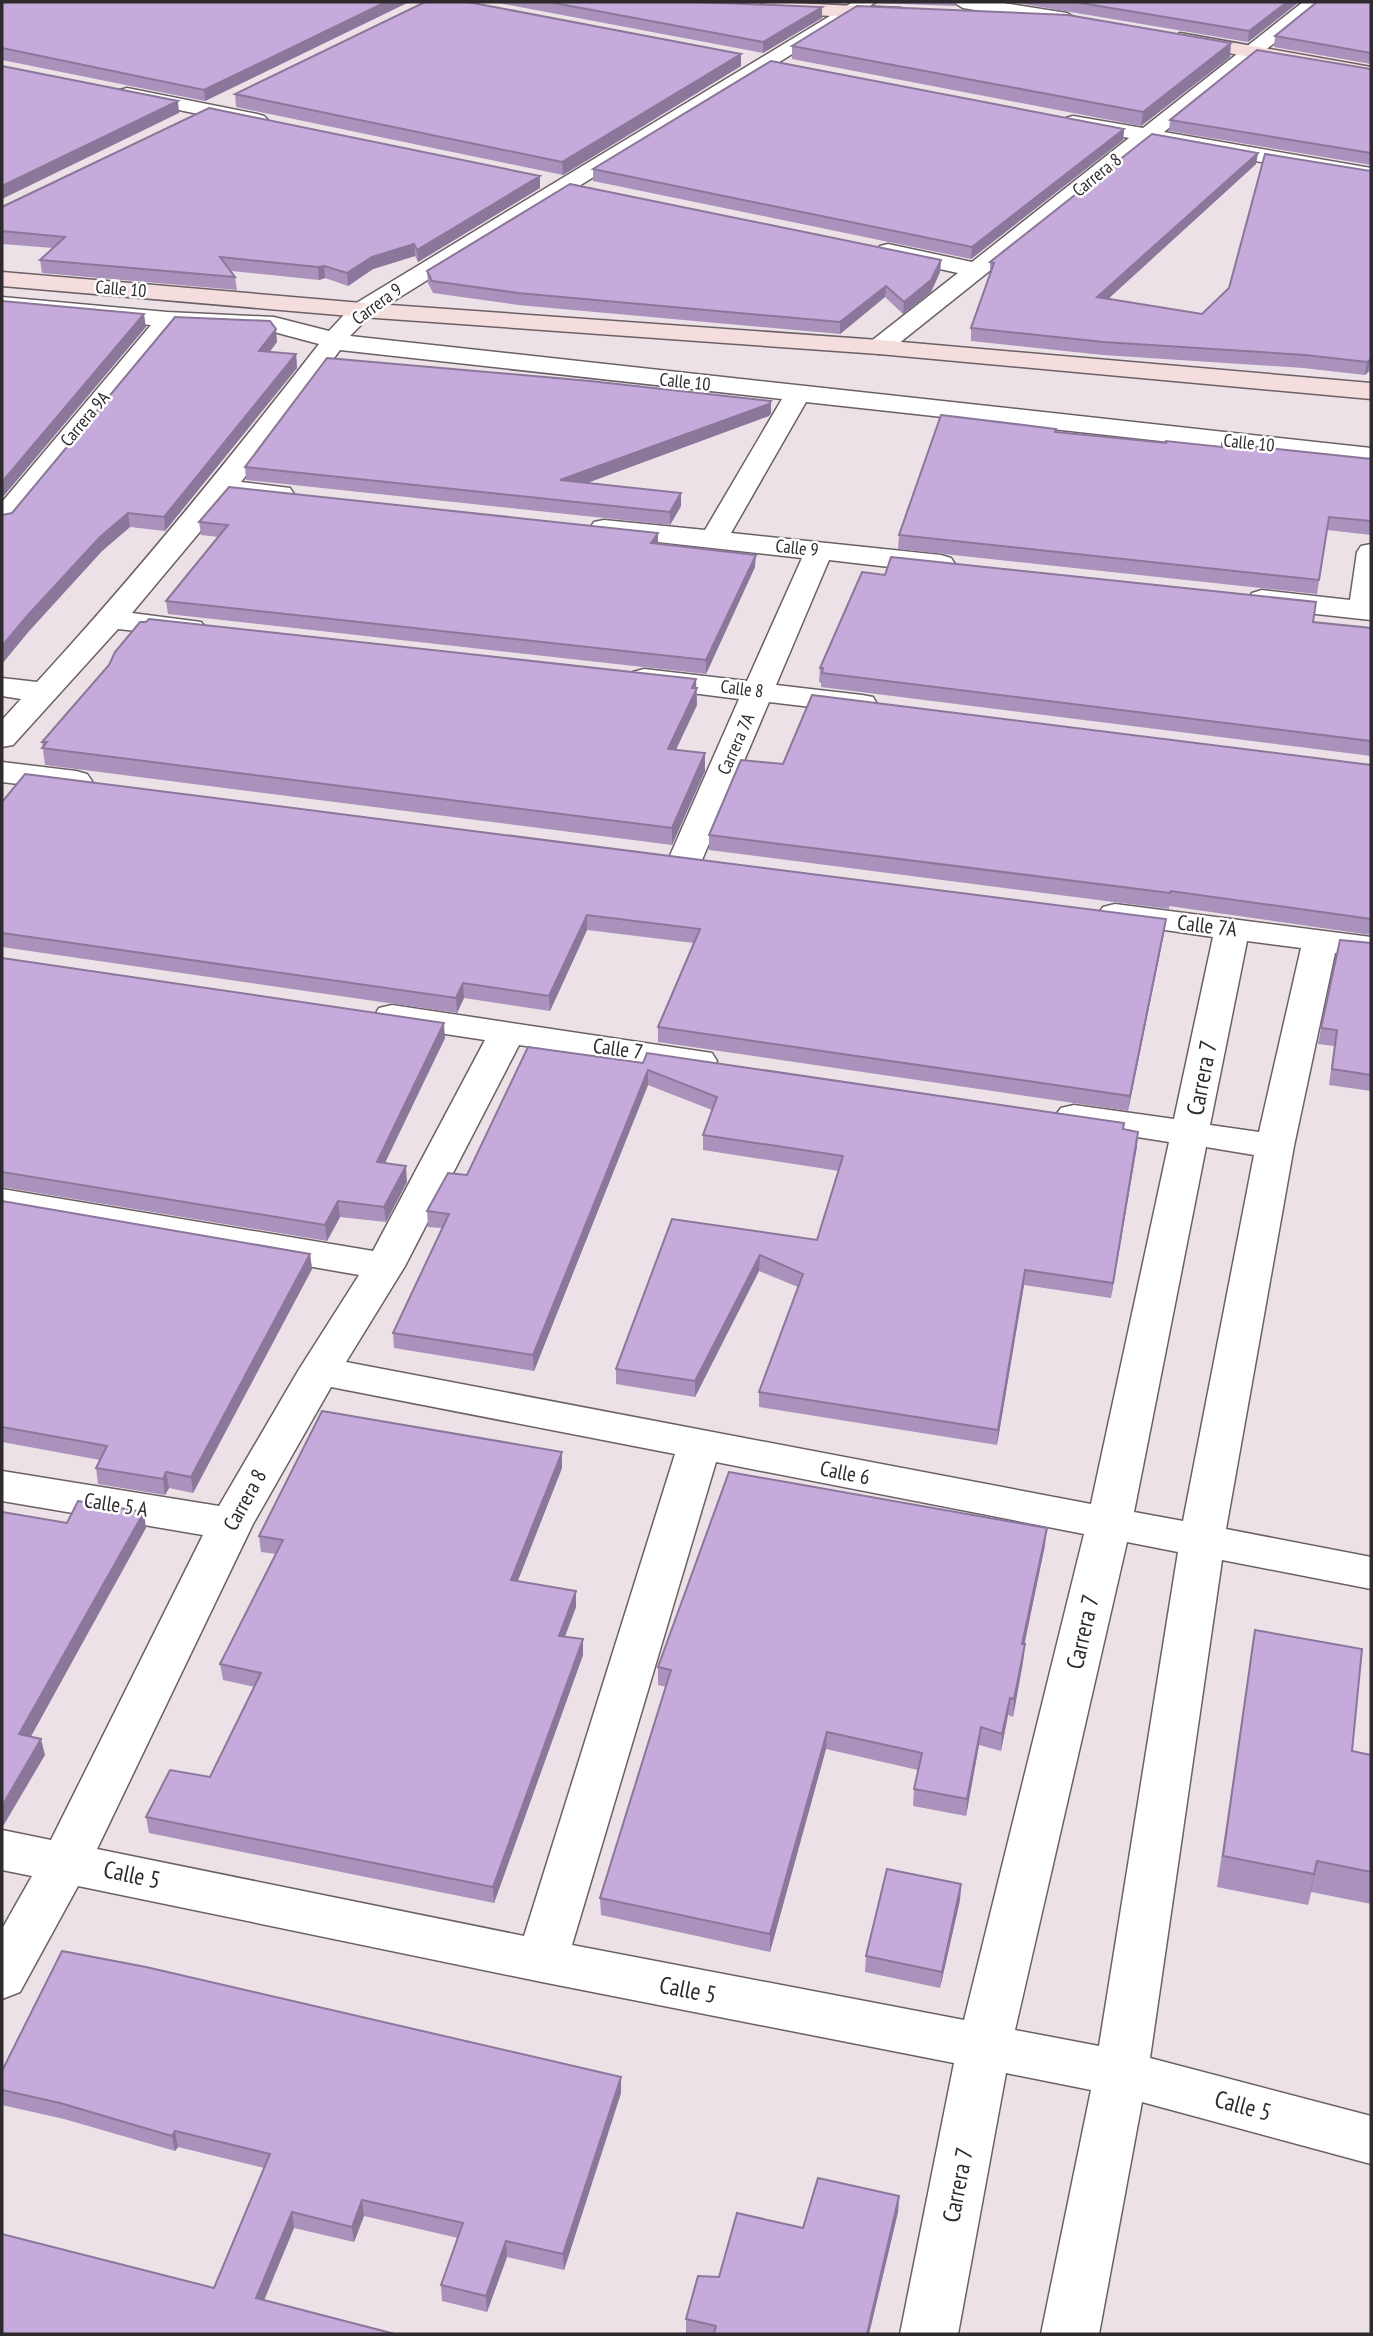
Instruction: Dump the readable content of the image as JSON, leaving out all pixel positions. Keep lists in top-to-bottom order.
{
  "streets": {
    "main road": ["Calle 10"],
    "street": [
      "Carrera 8",
      "Carrera 9",
      "Carrera 9A",
      "Calle 9",
      "Calle 8",
      "Carrera 7A",
      "Calle 7A",
      "Calle 7",
      "Carrera 7",
      "Calle 6",
      "Calle 5 A",
      "Calle 5"
    ]
  },
  "crossings": [
    ["Carrera 8", "Calle 10"],
    ["Carrera 8", "Calle 7"],
    ["Carrera 8", "Calle 6"],
    ["Carrera 8", "Calle 5 A"],
    ["Carrera 8", "Calle 5"],
    ["Calle 10", "Carrera 9"],
    ["Calle 10", "Carrera 9A"],
    ["Calle 9", "Carrera 7A"],
    ["Calle 8", "Carrera 7A"],
    ["Calle 7A", "Carrera 7"],
    ["Carrera 7", "Calle 6"],
    ["Carrera 7", "Calle 5"]
  ]
}
